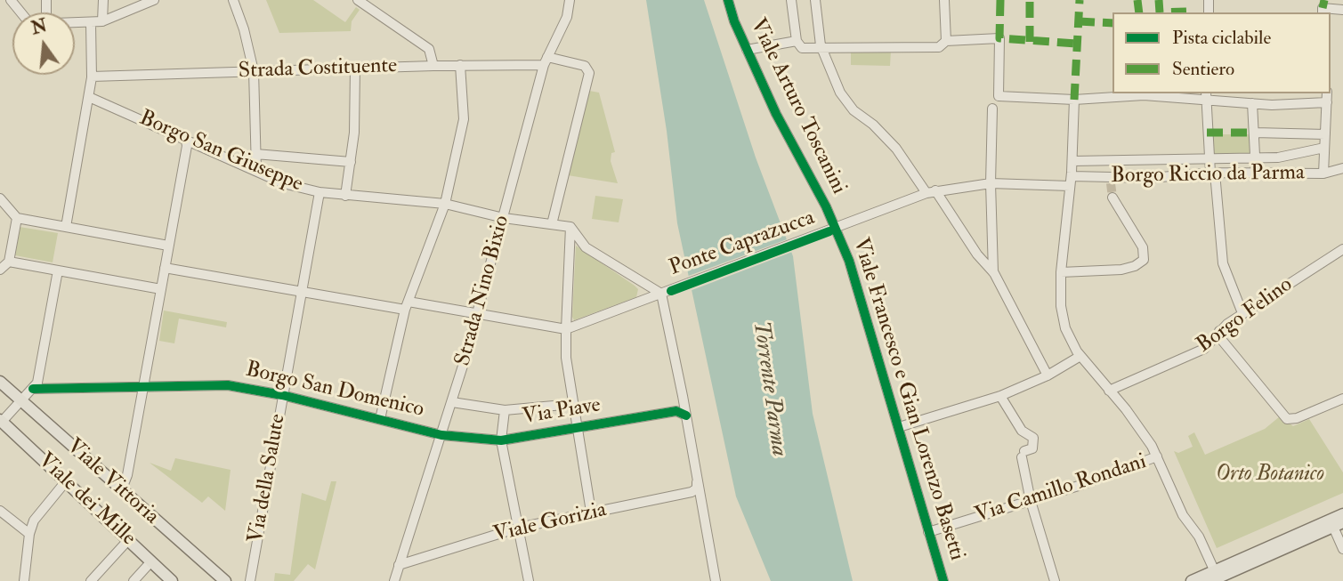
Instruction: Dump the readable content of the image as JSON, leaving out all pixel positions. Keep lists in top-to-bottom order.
{
  "streets": {
    "main road": ["Viale Vittoria", "Viale dei Mille"],
    "street": [
      "Strada Costituente",
      "Viale Arturo Toscanini",
      "Borgo San Giuseppe",
      "Borgo Riccio da Parma",
      "Ponte Caprazucca",
      "Strada Nino Bixio",
      "Borgo Felino",
      "Borgo San Domenico",
      "Viale Francesco e Gian Lorenzo Basetti",
      "Via Piave",
      "Via della Salute",
      "Via Camillo Rondani",
      "Viale Gorizia"
    ]
  },
  "crossings": [
    ["Strada Costituente", "Borgo San Giuseppe"],
    ["Strada Costituente", "Strada Nino Bixio"],
    ["Viale Arturo Toscanini", "Ponte Caprazucca"],
    ["Viale Arturo Toscanini", "Viale Francesco e Gian Lorenzo Basetti"],
    ["Borgo San Giuseppe", "Strada Nino Bixio"],
    ["Borgo San Giuseppe", "Via della Salute"],
    ["Borgo Riccio da Parma", "Ponte Caprazucca"],
    ["Ponte Caprazucca", "Viale Francesco e Gian Lorenzo Basetti"],
    ["Strada Nino Bixio", "Borgo San Domenico"],
    ["Strada Nino Bixio", "Via Piave"],
    ["Strada Nino Bixio", "Viale Gorizia"],
    ["Borgo San Domenico", "Via Piave"],
    ["Borgo San Domenico", "Via della Salute"],
    ["Viale Francesco e Gian Lorenzo Basetti", "Via Camillo Rondani"]
  ],
  "water": ["Torrente Parma"],
  "parks": ["Orto Botanico"],
  "legend": ["Pista ciclabile", "Sentiero"],
  "north": "top"
}
